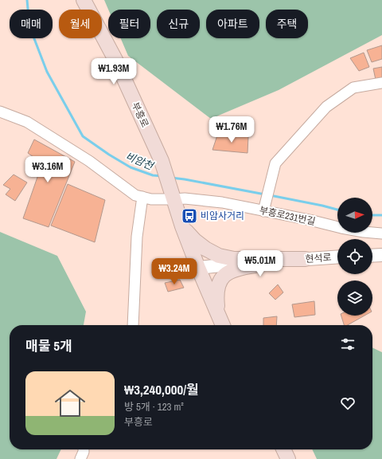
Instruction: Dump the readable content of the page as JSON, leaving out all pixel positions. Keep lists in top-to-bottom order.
{
  "streets": {
    "main road": ["부흥로"],
    "street": ["부흥로231번길", "현석로"]
  },
  "crossings": [
    ["부흥로", "부흥로231번길"]
  ],
  "water": ["비암천"],
  "places": {
    "bus stop": ["비암사거리"]
  },
  "north": "right",
  "page": {
    "chip": [
      "매매",
      "월세",
      "필터",
      "신규",
      "아파트",
      "주택"
    ],
    "price": [
      "₩1.93M",
      "₩1.76M",
      "₩3.16M",
      "₩5.01M",
      "₩3.24M"
    ],
    "heading": "매물 5개",
    "list": [
      {
        "name": "₩3,240,000/월",
        "note": "방 5개 · 123 m² · 부흥로"
      }
    ]
  }
}
